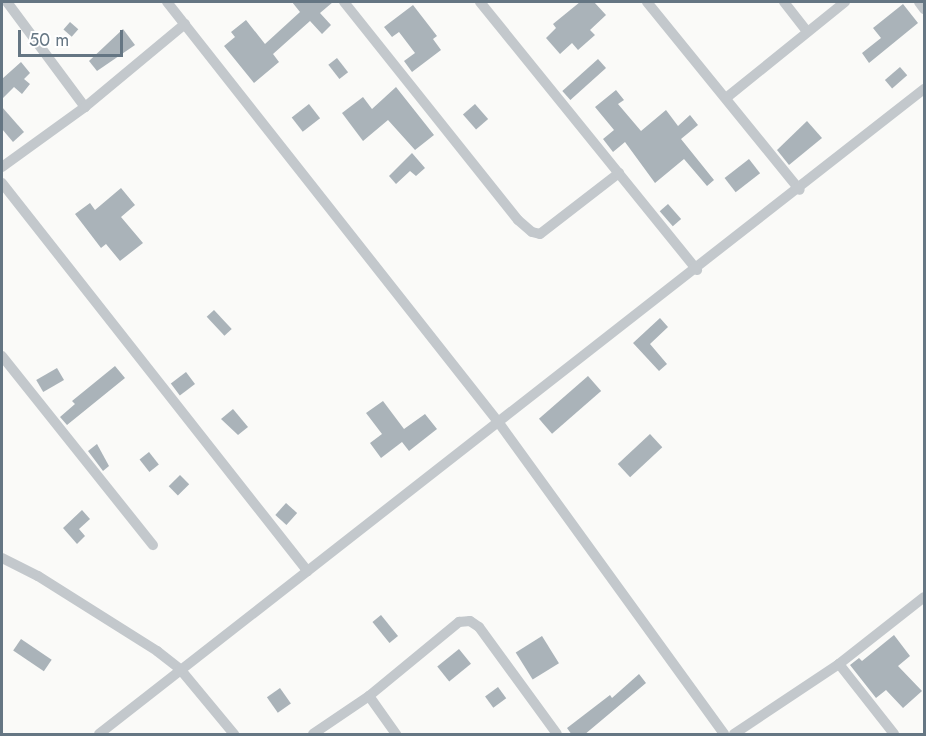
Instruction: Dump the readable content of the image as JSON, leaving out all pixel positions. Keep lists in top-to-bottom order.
{
  "scale_bar": "50 m"
}
